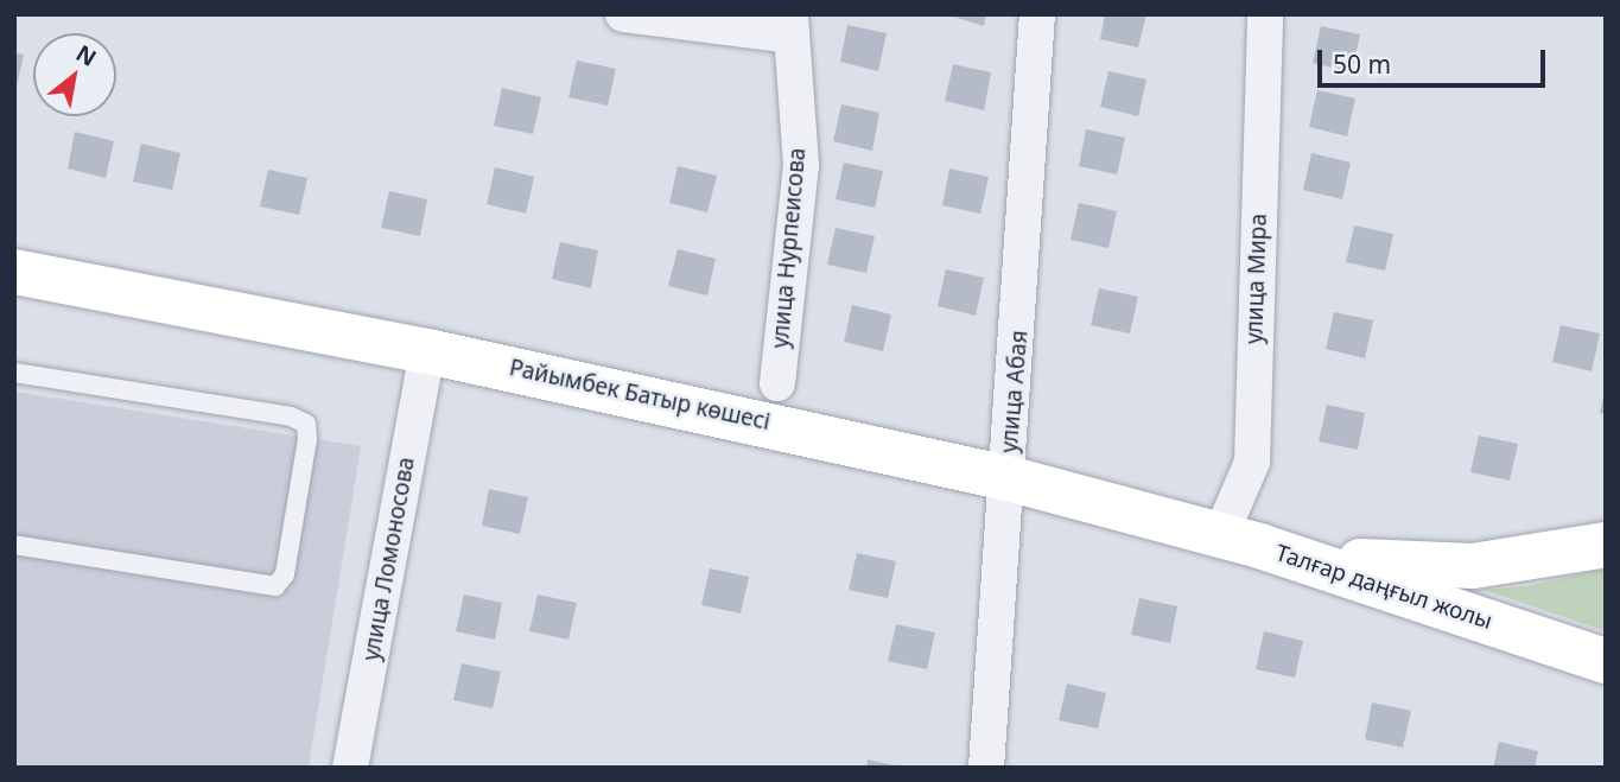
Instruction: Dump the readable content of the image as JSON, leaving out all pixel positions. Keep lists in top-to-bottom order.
{
  "streets": {
    "main road": ["Райымбек Батыр көшесі", "Талғар даңғыл жолы"],
    "street": [
      "улица Нурпеисова",
      "улица Мира",
      "улица Абая",
      "улица Ломоносова"
    ]
  },
  "crossings": [
    ["улица Мира", "Райымбек Батыр көшесі"],
    ["улица Мира", "Талғар даңғыл жолы"],
    ["улица Абая", "Райымбек Батыр көшесі"],
    ["Райымбек Батыр көшесі", "улица Ломоносова"],
    ["Райымбек Батыр көшесі", "Талғар даңғыл жолы"]
  ],
  "scale_bar": "50 m",
  "north": "top right"
}
